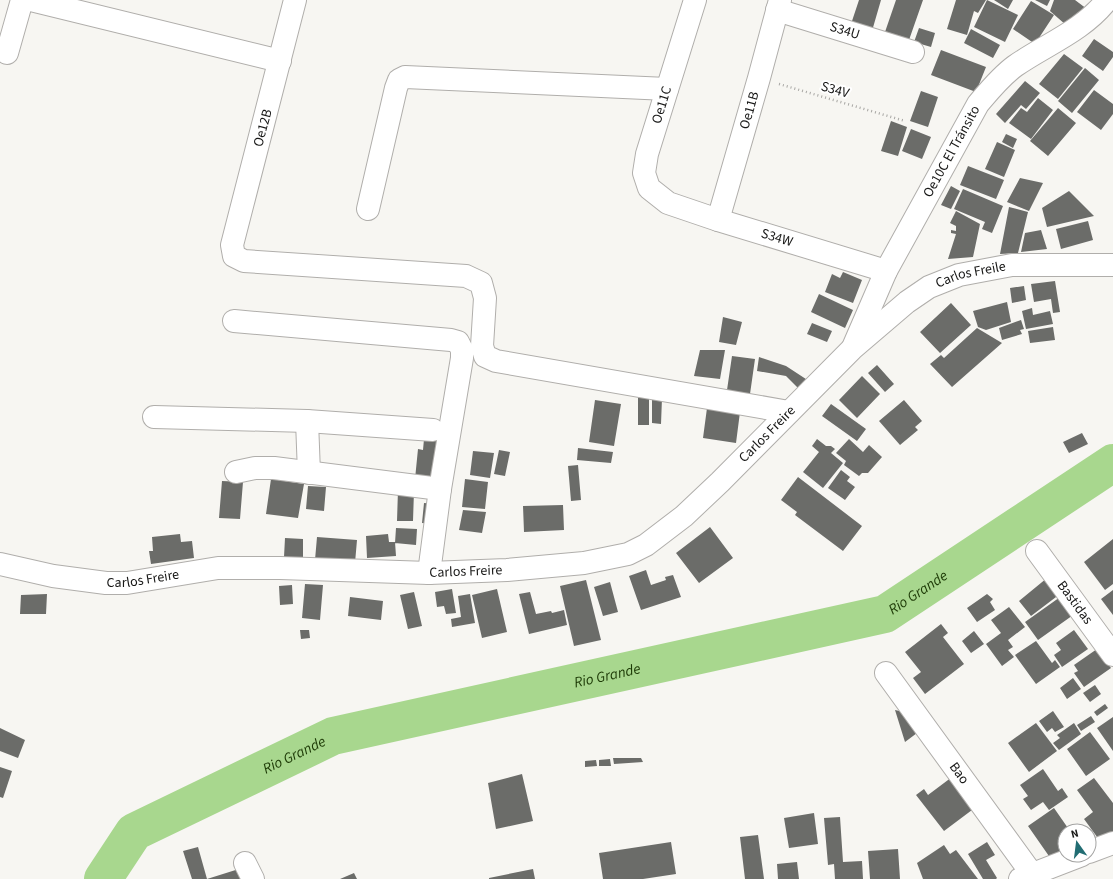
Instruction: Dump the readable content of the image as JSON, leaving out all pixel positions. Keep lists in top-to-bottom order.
{
  "streets": {
    "street": [
      "S34U",
      "Oe11C",
      "Oe11B",
      "Oe12B",
      "Oe10C El Tránsito",
      "S34W",
      "Carlos Freile",
      "Carlos Freire",
      "Bastidas",
      "Bao"
    ],
    "path": ["S34V"]
  },
  "crossings": [
    ["S34U", "Oe11B"],
    ["S34V", "Oe11B"],
    ["Oe11C", "S34W"],
    ["Oe11B", "S34W"],
    ["Oe12B", "Carlos Freire"],
    ["Oe10C El Tránsito", "S34W"],
    ["Oe10C El Tránsito", "Carlos Freile"],
    ["Oe10C El Tránsito", "Carlos Freire"],
    ["Carlos Freile", "Carlos Freire"]
  ],
  "water": ["Rio Grande"],
  "north": "top"
}
